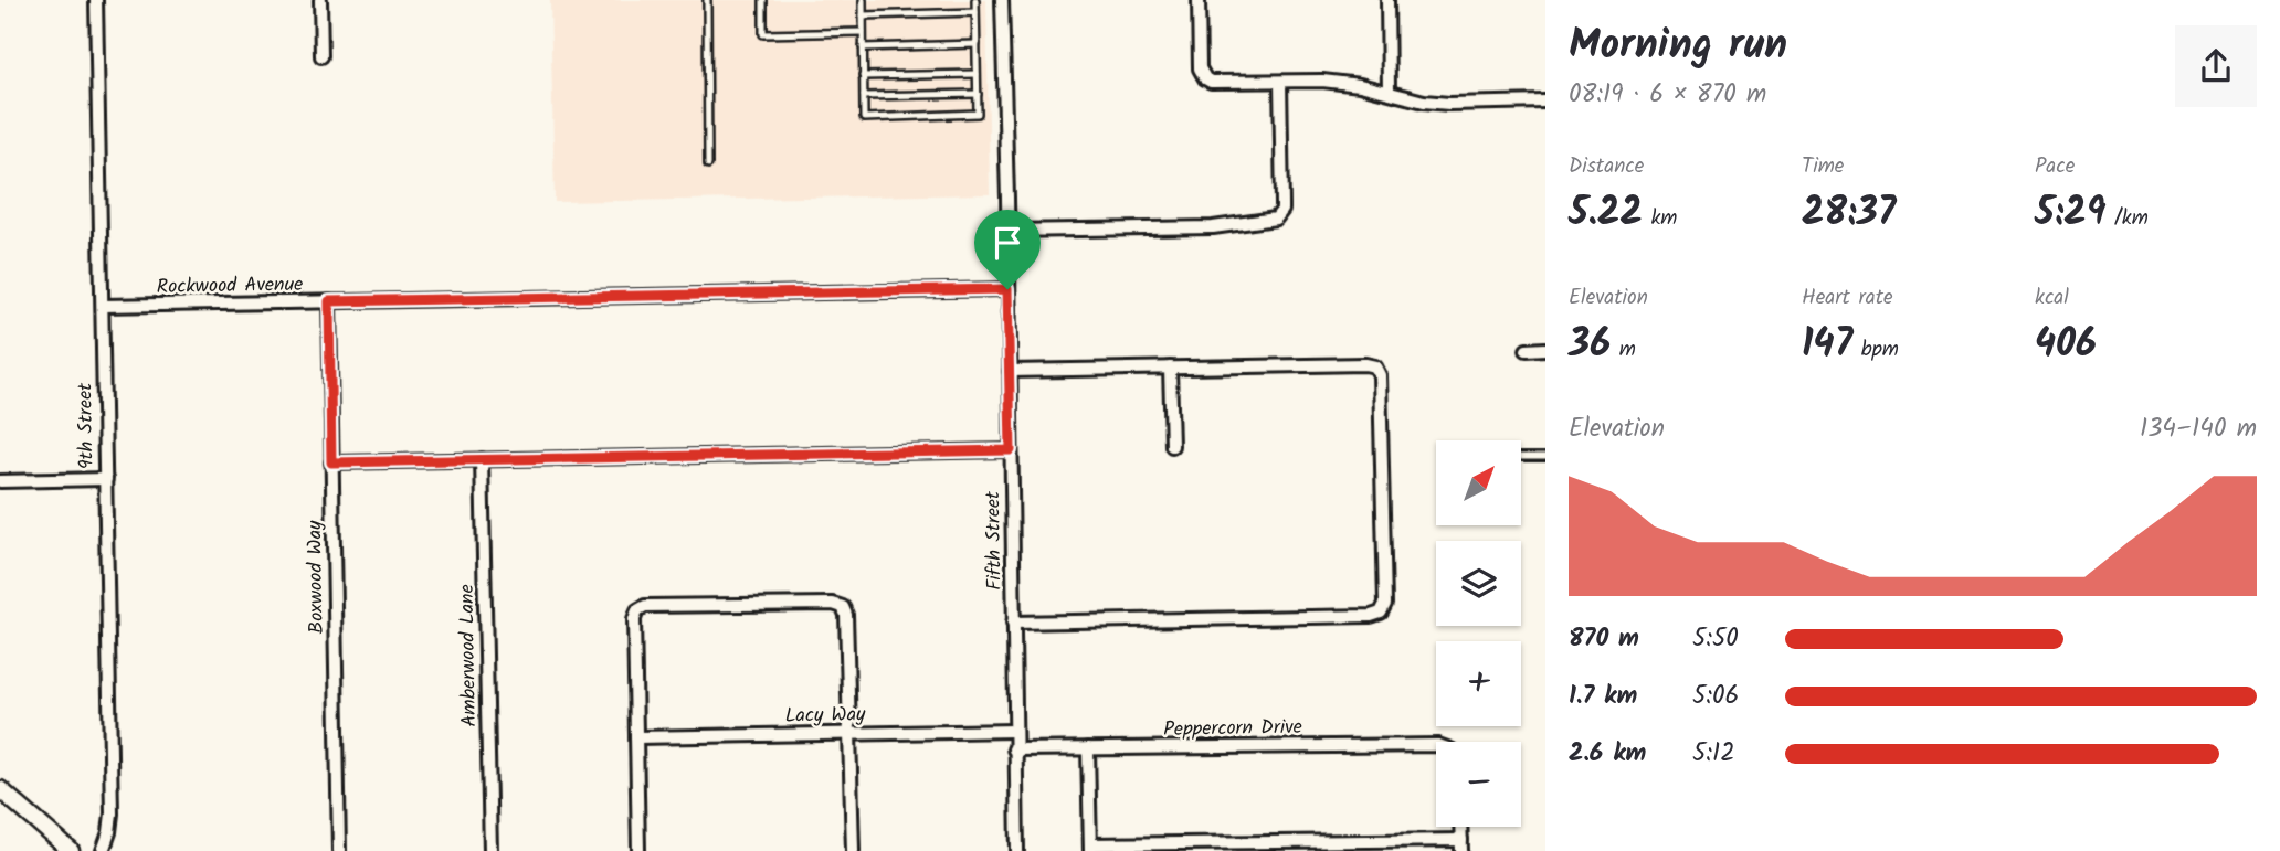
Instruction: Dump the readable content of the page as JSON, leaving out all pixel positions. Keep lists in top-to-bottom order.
{
  "streets": {
    "street": [
      "Rockwood Avenue",
      "9th Street",
      "Fifth Street",
      "Boxwood Way",
      "Amberwood Lane",
      "Lacy Way",
      "Peppercorn Drive"
    ]
  },
  "crossings": [
    ["Rockwood Avenue", "9th Street"],
    ["Rockwood Avenue", "Fifth Street"],
    ["Rockwood Avenue", "Boxwood Way"],
    ["Fifth Street", "Lacy Way"],
    ["Fifth Street", "Peppercorn Drive"]
  ],
  "north": "top right",
  "page": {
    "heading": ["Morning run", "08:19 · 6 × 870 m"],
    "stats": [
      ["Distance", "5.22 km"],
      ["Time", "28:37"],
      ["Pace", "5:29 /km"],
      ["Elevation", "36 m"],
      ["Heart rate", "147 bpm"],
      ["kcal", "406"]
    ],
    "chart": ["Elevation", "134–140 m"],
    "map_buttons": ["+", "−"],
    "list": [
      {
        "name": "870 m",
        "note": "5:50"
      },
      {
        "name": "1.7 km",
        "note": "5:06"
      },
      {
        "name": "2.6 km",
        "note": "5:12"
      }
    ]
  }
}
